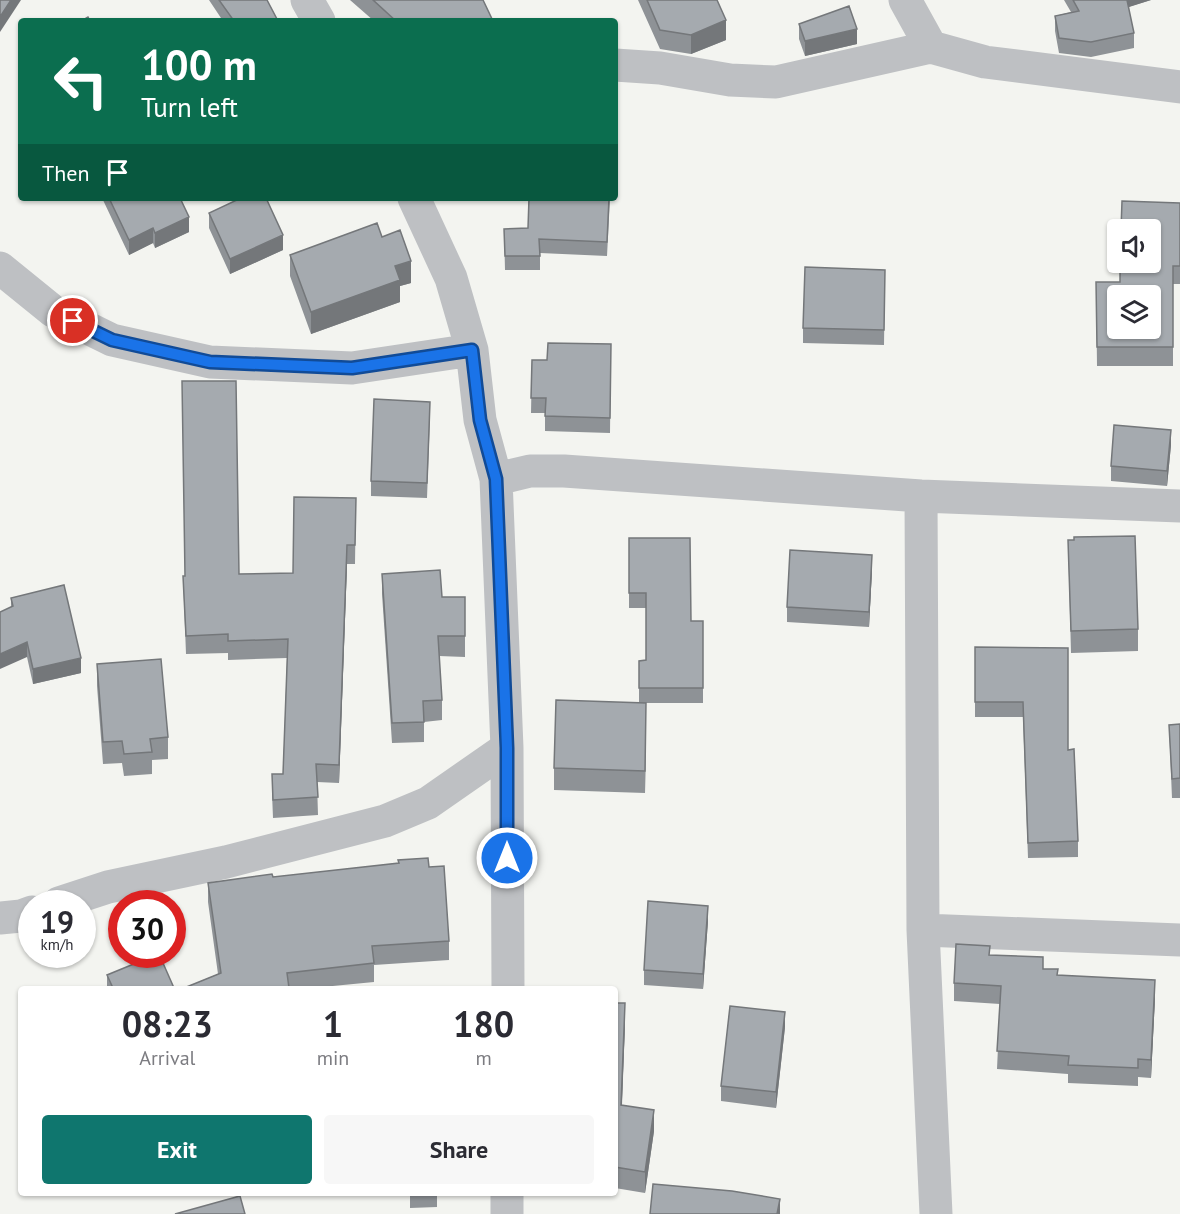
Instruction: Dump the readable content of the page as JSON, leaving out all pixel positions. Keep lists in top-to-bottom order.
{
  "page": {
    "turn": ["100 m", "Turn left"],
    "then": "Then",
    "speed": "19 km/h",
    "limit": "30",
    "eta": [
      "08:23",
      "Arrival",
      "1",
      "min",
      "180",
      "m"
    ],
    "buttons": ["Exit", "Share"]
  }
}
